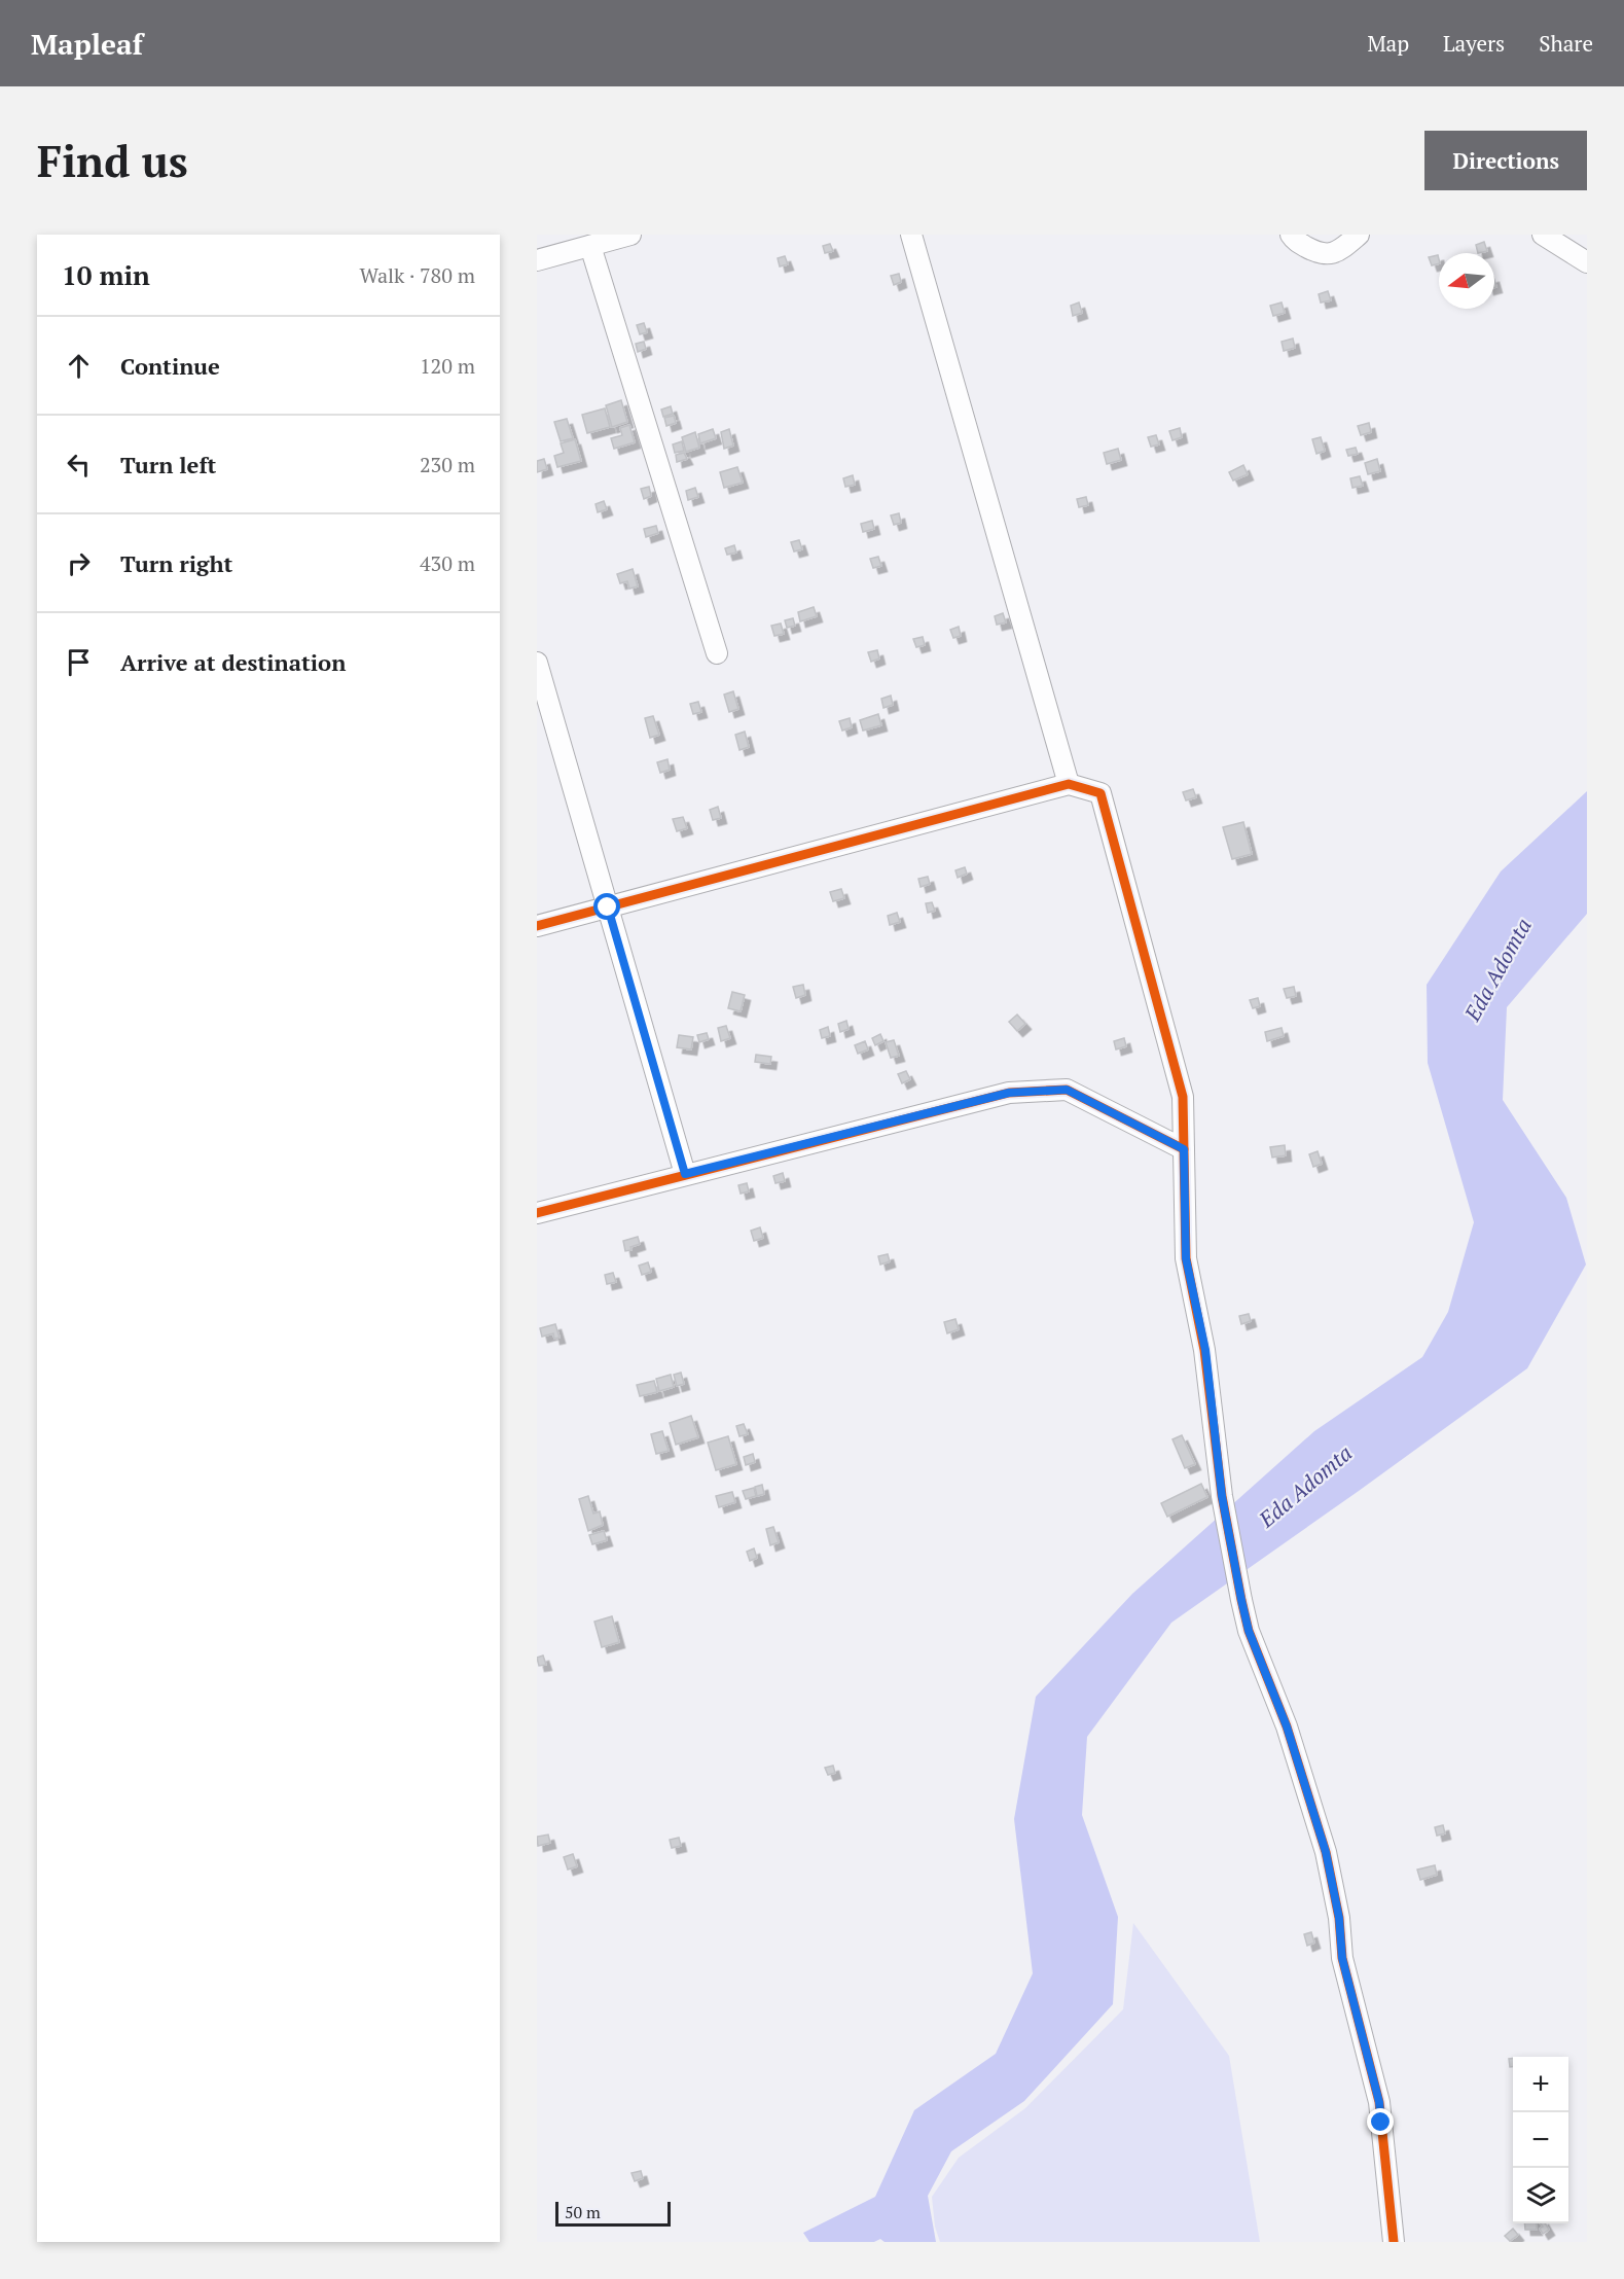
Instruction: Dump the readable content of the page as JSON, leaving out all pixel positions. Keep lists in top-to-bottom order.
{
  "water": ["Eda Adomta"],
  "scale_bar": "50 m",
  "north": "left",
  "page": {
    "header": "Mapleaf",
    "nav": ["Map", "Layers", "Share"],
    "buttons": "Directions",
    "title": "Find us",
    "heading": ["10 min", "Walk · 780 m"],
    "list": [
      ["Continue", "120 m"],
      ["Turn left", "230 m"],
      ["Turn right", "430 m"],
      "Arrive at destination"
    ],
    "map_buttons": ["+", "−"],
    "scale": "50 m"
  }
}
